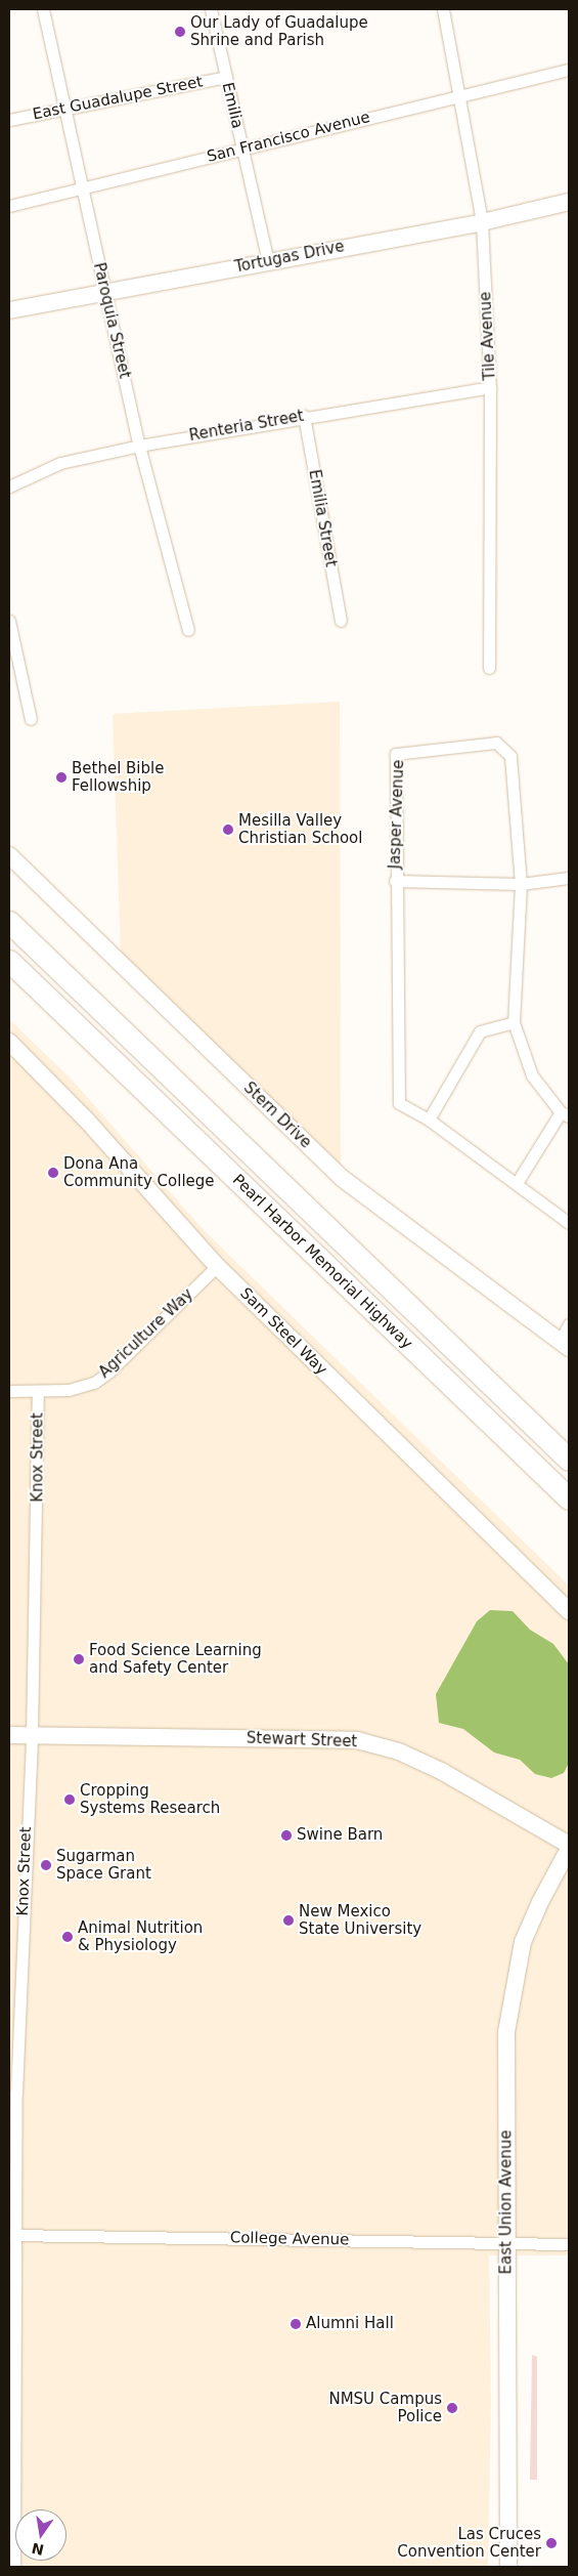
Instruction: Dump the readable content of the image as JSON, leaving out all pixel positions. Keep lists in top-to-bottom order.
{
  "streets": {
    "highway": ["Pearl Harbor Memorial Highway"],
    "street": [
      "East Guadalupe Street",
      "Emilia",
      "San Francisco Avenue",
      "Tortugas Drive",
      "Paroquia Street",
      "Tile Avenue",
      "Renteria Street",
      "Emilia Street",
      "Jasper Avenue",
      "Stern Drive",
      "Sam Steel Way",
      "Agriculture Way",
      "Knox Street",
      "Stewart Street",
      "East Union Avenue",
      "College Avenue"
    ]
  },
  "crossings": [
    ["East Guadalupe Street", "Emilia"],
    ["East Guadalupe Street", "Paroquia Street"],
    ["Emilia", "San Francisco Avenue"],
    ["Emilia", "Tortugas Drive"],
    ["San Francisco Avenue", "Paroquia Street"],
    ["San Francisco Avenue", "Tile Avenue"],
    ["Tortugas Drive", "Paroquia Street"],
    ["Tortugas Drive", "Tile Avenue"],
    ["Paroquia Street", "Renteria Street"],
    ["Tile Avenue", "Renteria Street"],
    ["Renteria Street", "Emilia Street"],
    ["Sam Steel Way", "Agriculture Way"],
    ["Agriculture Way", "Knox Street"],
    ["Knox Street", "Stewart Street"],
    ["Knox Street", "College Avenue"],
    ["East Union Avenue", "College Avenue"]
  ],
  "places": [
    "Our Lady of Guadalupe Shrine and Parish",
    "Bethel Bible Fellowship",
    "Mesilla Valley Christian School",
    "Dona Ana Community College",
    "Food Science Learning and Safety Center",
    "Cropping Systems Research",
    "Swine Barn",
    "Sugarman Space Grant",
    "New Mexico State University",
    "Animal Nutrition & Physiology",
    "Alumni Hall",
    "NMSU Campus Police",
    "Las Cruces Convention Center"
  ],
  "north": "bottom"
}
